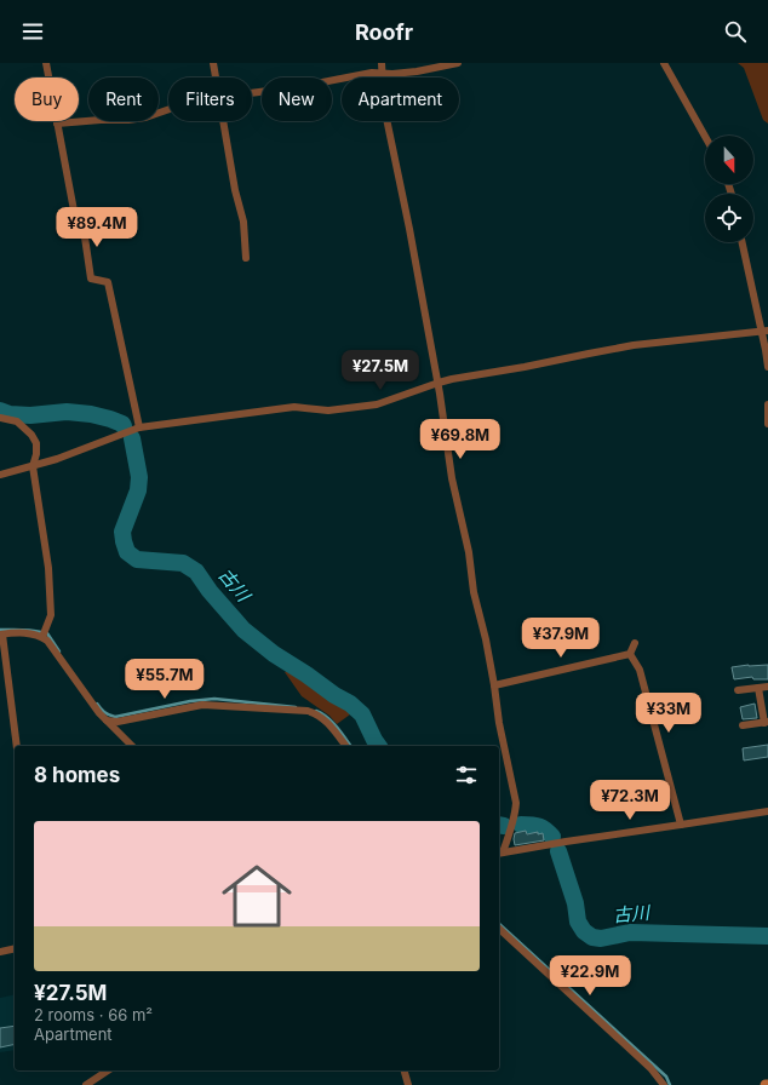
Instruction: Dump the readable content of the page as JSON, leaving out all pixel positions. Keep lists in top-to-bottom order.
{
  "water": ["古川"],
  "north": "bottom",
  "page": {
    "header": "Roofr",
    "chip": [
      "Buy",
      "Rent",
      "Filters",
      "New",
      "Apartment"
    ],
    "price": [
      "¥89.4M",
      "¥27.5M",
      "¥69.8M",
      "¥37.9M",
      "¥55.7M",
      "¥33M",
      "¥72.3M",
      "¥22.9M"
    ],
    "heading": "8 homes",
    "list": [
      {
        "name": "¥27.5M",
        "note": "2 rooms · 66 m² · Apartment"
      }
    ]
  }
}
